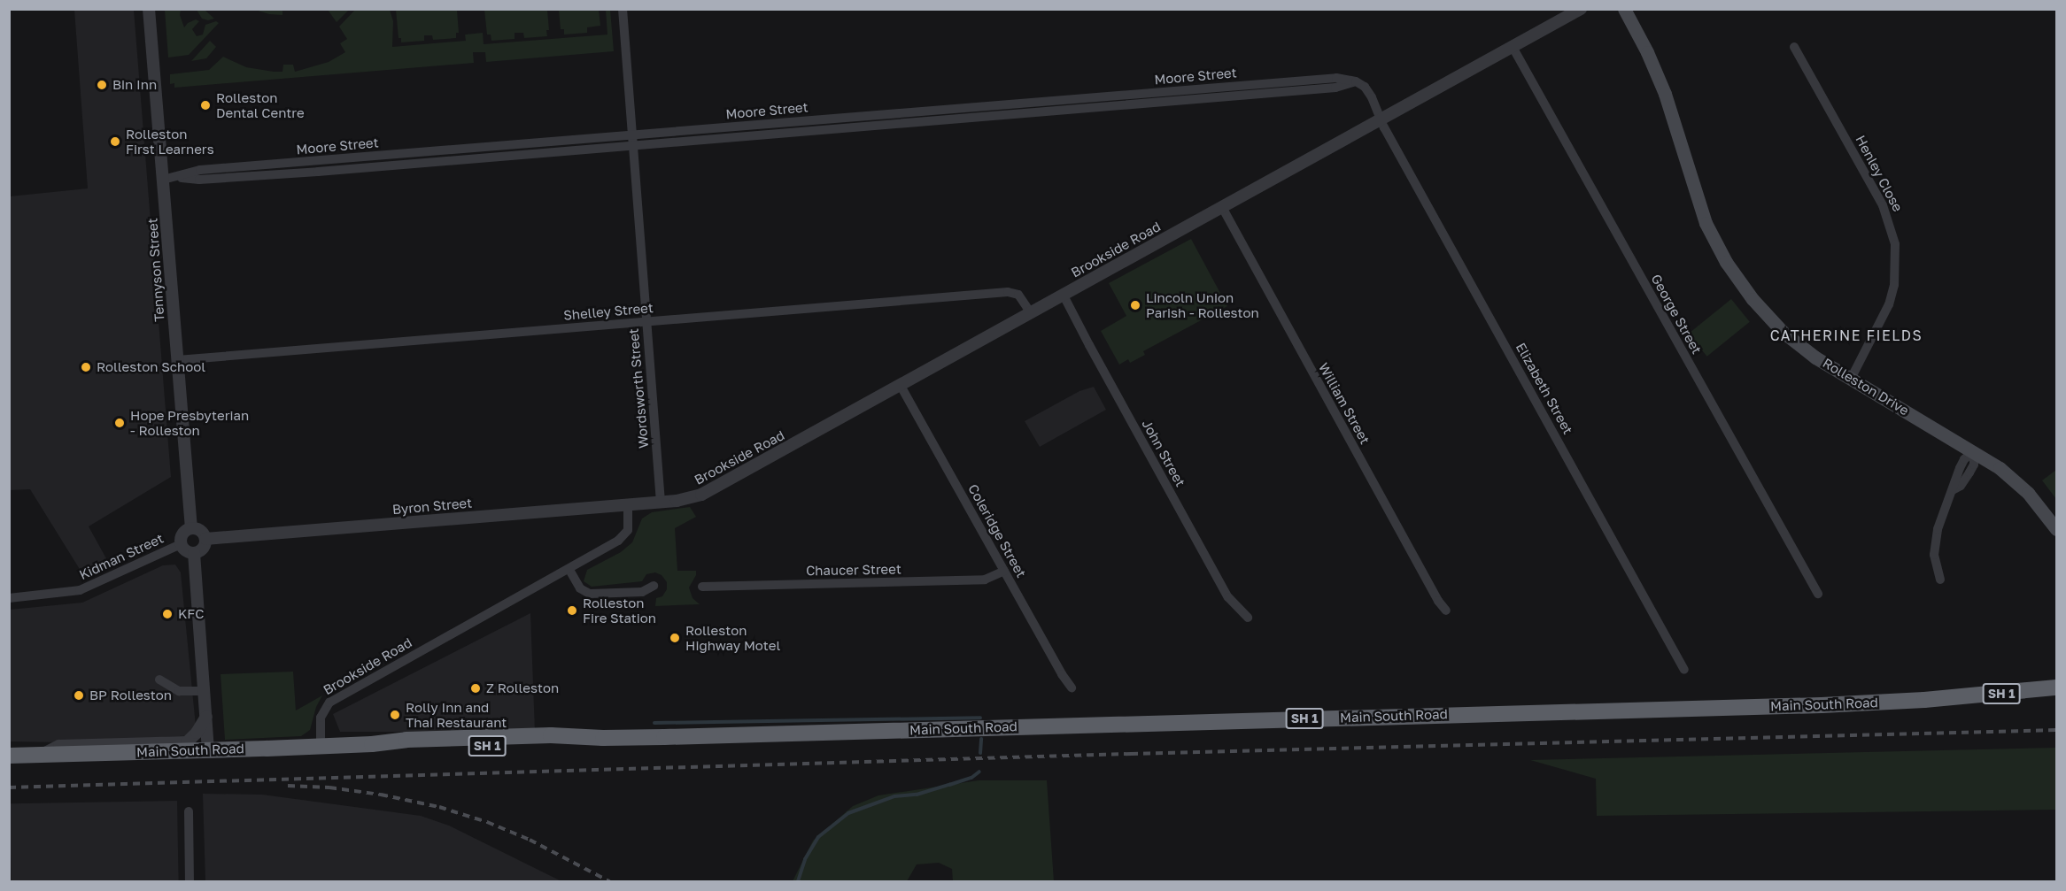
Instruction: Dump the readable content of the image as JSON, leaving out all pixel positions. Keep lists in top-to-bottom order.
{
  "streets": {
    "highway": ["SH 1", "Main South Road"],
    "main road": ["Rolleston Drive"],
    "street": [
      "Moore Street",
      "Henley Close",
      "Brookside Road",
      "Tennyson Street",
      "Shelley Street",
      "George Street",
      "Wordsworth Street",
      "Elizabeth Street",
      "William Street",
      "John Street",
      "Byron Street",
      "Coleridge Street",
      "Kidman Street",
      "Chaucer Street"
    ]
  },
  "crossings": [
    ["Moore Street", "Brookside Road"],
    ["Moore Street", "Tennyson Street"],
    ["Moore Street", "Wordsworth Street"],
    ["Moore Street", "Elizabeth Street"],
    ["Henley Close", "Rolleston Drive"],
    ["Brookside Road", "Shelley Street"],
    ["Brookside Road", "George Street"],
    ["Brookside Road", "Wordsworth Street"],
    ["Brookside Road", "Elizabeth Street"],
    ["Brookside Road", "William Street"],
    ["Brookside Road", "John Street"],
    ["Brookside Road", "Byron Street"],
    ["Brookside Road", "Coleridge Street"],
    ["Brookside Road", "Main South Road"],
    ["Tennyson Street", "Shelley Street"],
    ["Tennyson Street", "Byron Street"],
    ["Tennyson Street", "Kidman Street"],
    ["Shelley Street", "Wordsworth Street"],
    ["Wordsworth Street", "Byron Street"],
    ["Byron Street", "Kidman Street"],
    ["Coleridge Street", "Chaucer Street"]
  ],
  "districts": ["CATHERINE FIELDS"],
  "places": [
    "Bin Inn",
    "Rolleston Dental Centre",
    "Rolleston First Learners",
    "Lincoln Union Parish - Rolleston",
    "Rolleston School",
    "Hope Presbyterian - Rolleston",
    "Rolleston Fire Station",
    "KFC",
    "Rolleston Highway Motel",
    "Z Rolleston",
    "BP Rolleston",
    "Rolly Inn and Thai Restaurant"
  ]
}
